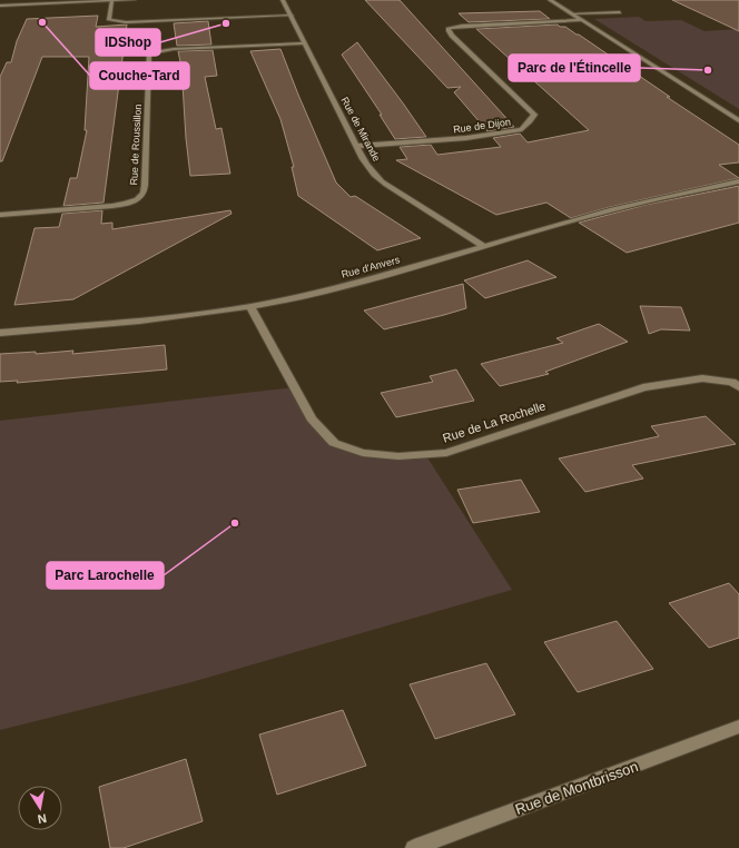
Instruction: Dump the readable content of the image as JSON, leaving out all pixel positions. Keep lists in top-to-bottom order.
{
  "streets": {
    "street": [
      "Rue de Dijon",
      "Rue de Mirande",
      "Rue de Roussillon",
      "Rue d'Anvers",
      "Rue de La Rochelle",
      "Rue de Montbrisson"
    ]
  },
  "crossings": [
    ["Rue de Dijon", "Rue de Mirande"],
    ["Rue de Mirande", "Rue de Roussillon"],
    ["Rue de Mirande", "Rue d'Anvers"],
    ["Rue d'Anvers", "Rue de La Rochelle"]
  ],
  "places": [
    "Couche-Tard",
    "IDShop",
    "Parc de l'Étincelle",
    "Parc Larochelle"
  ],
  "north": "bottom"
}
